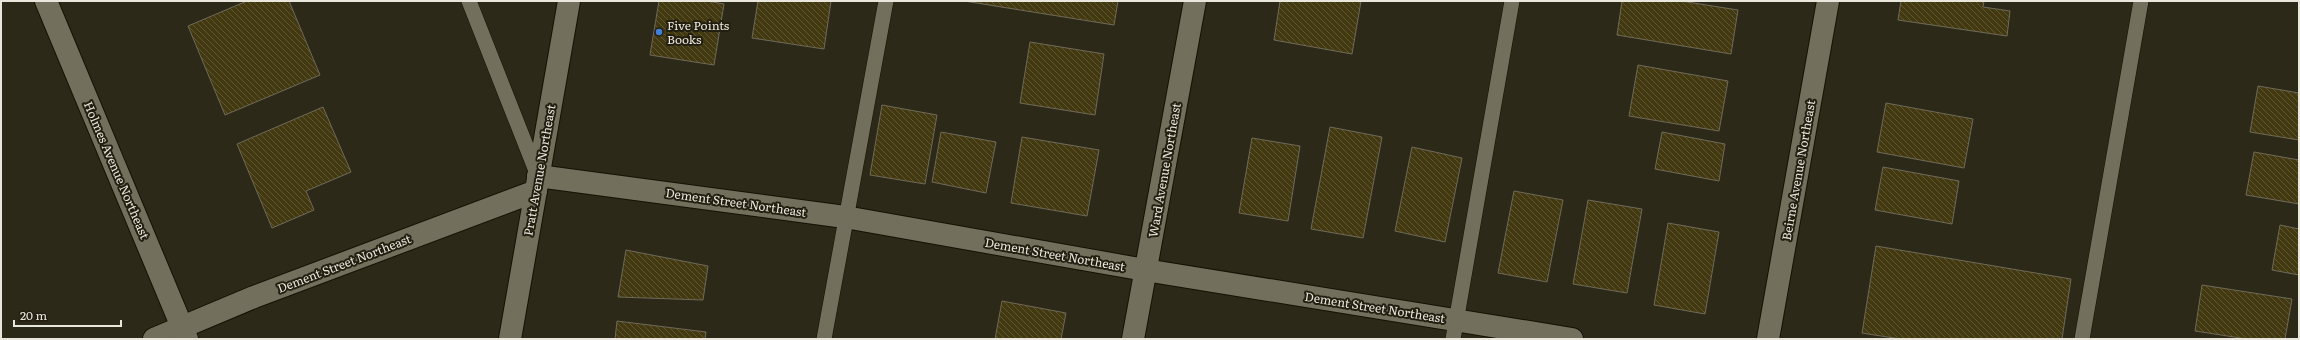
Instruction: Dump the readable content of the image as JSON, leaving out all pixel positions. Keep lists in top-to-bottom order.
{
  "streets": {
    "street": [
      "Holmes Avenue Northeast",
      "Pratt Avenue Northeast",
      "Ward Avenue Northeast",
      "Beirne Avenue Northeast",
      "Dement Street Northeast"
    ]
  },
  "crossings": [
    ["Holmes Avenue Northeast", "Dement Street Northeast"],
    ["Pratt Avenue Northeast", "Dement Street Northeast"],
    ["Ward Avenue Northeast", "Dement Street Northeast"]
  ],
  "places": ["Five Points Books"],
  "scale_bar": "20 m"
}
